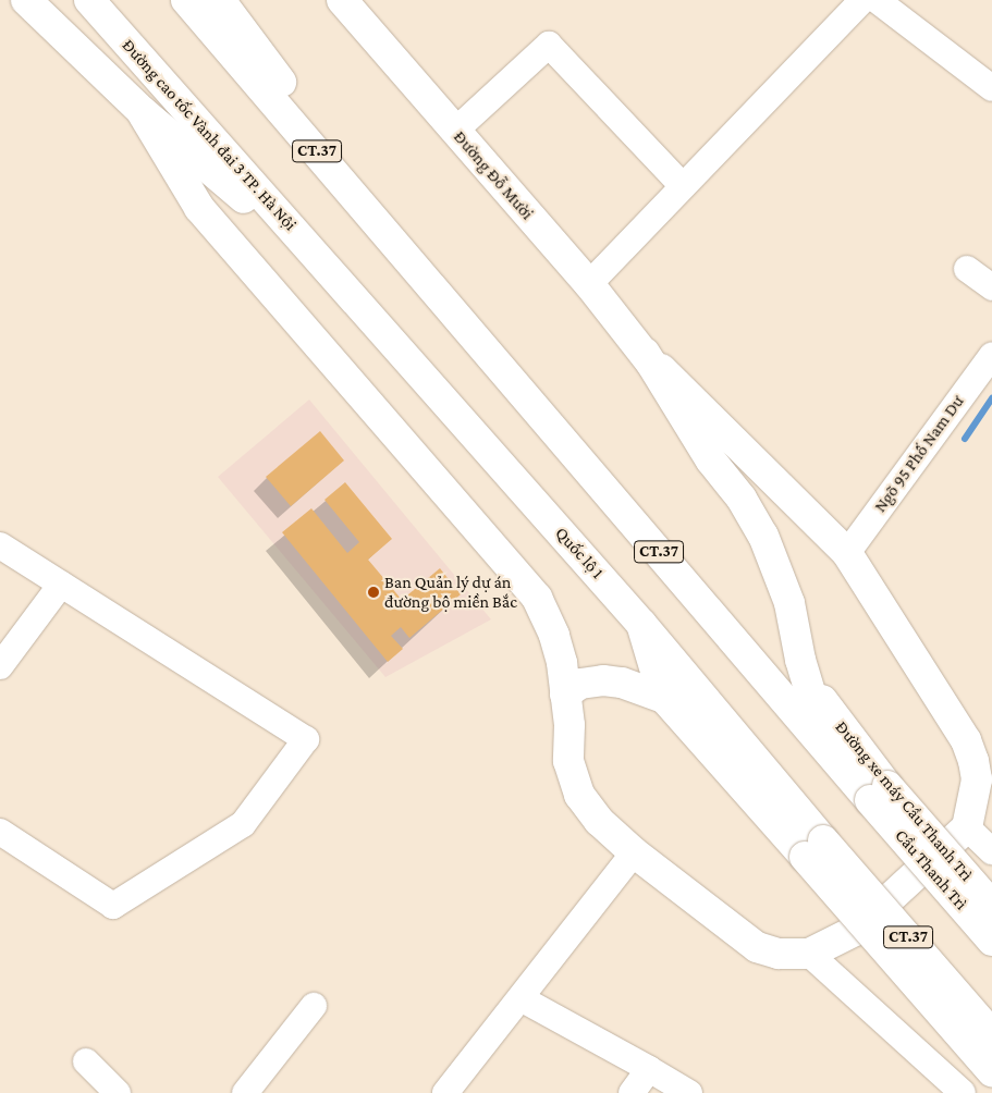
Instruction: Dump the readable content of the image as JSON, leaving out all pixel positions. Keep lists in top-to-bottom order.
{
  "streets": {
    "main road": [
      "Đường cao tốc Vành đai 3 TP. Hà Nội",
      "CT.37",
      "Đường Đỗ Mười",
      "Quốc lộ 1",
      "Đường xe máy Cầu Thanh Trì",
      "Cầu Thanh Trì"
    ],
    "street": ["Ngõ 95 Phố Nam Dư"]
  },
  "crossings": [
    ["Đường cao tốc Vành đai 3 TP. Hà Nội", "Quốc lộ 1"],
    ["CT.37", "Quốc lộ 1"],
    ["CT.37", "Đường xe máy Cầu Thanh Trì"],
    ["CT.37", "Cầu Thanh Trì"],
    ["Đường xe máy Cầu Thanh Trì", "Cầu Thanh Trì"]
  ],
  "places": ["Ban Quản lý dự án đường bộ miền Bắc"]
}
